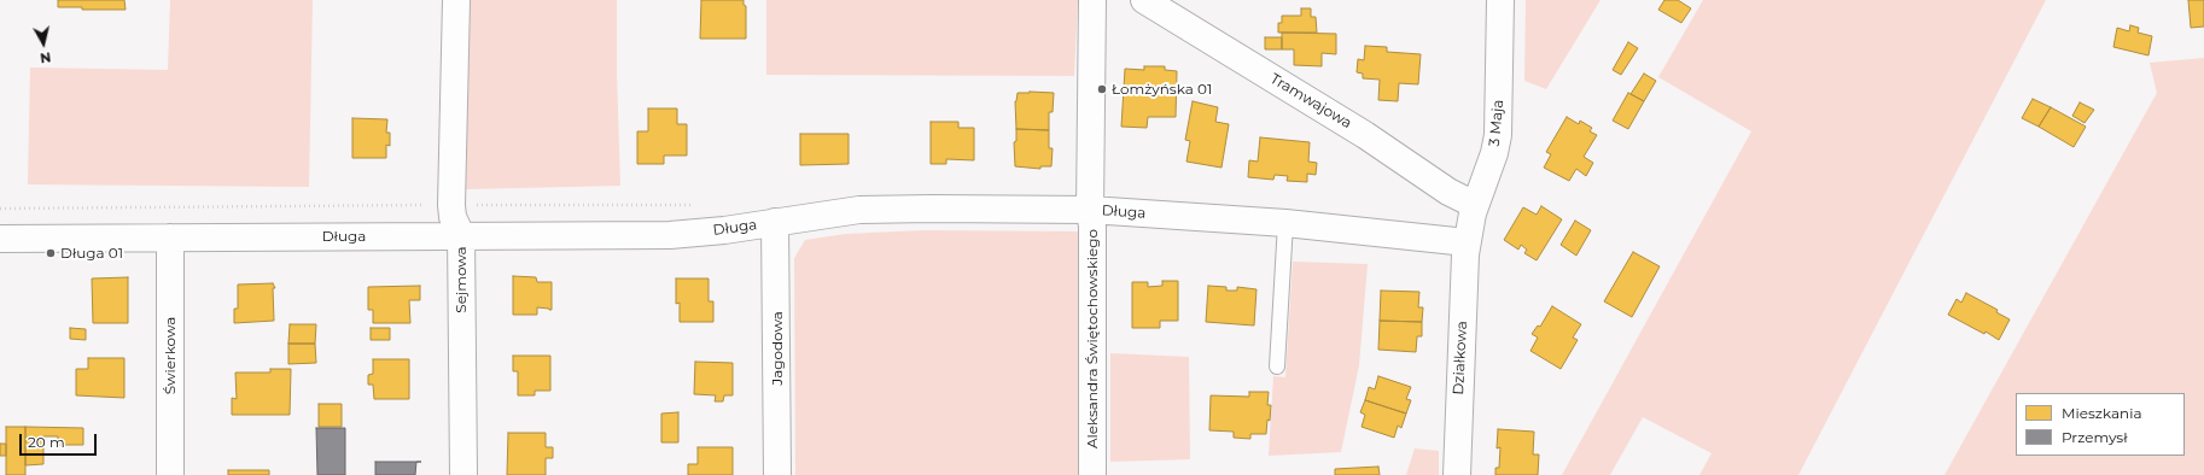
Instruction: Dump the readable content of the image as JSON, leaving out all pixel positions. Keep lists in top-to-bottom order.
{
  "streets": {
    "street": [
      "Tramwajowa",
      "3 Maja",
      "Długa",
      "Sejmowa",
      "Aleksandra Świętochowskiego",
      "Jagodowa",
      "Świerkowa",
      "Działkowa"
    ]
  },
  "crossings": [
    ["Tramwajowa", "3 Maja"],
    ["3 Maja", "Długa"],
    ["3 Maja", "Działkowa"],
    ["Długa", "Sejmowa"],
    ["Długa", "Aleksandra Świętochowskiego"],
    ["Długa", "Jagodowa"],
    ["Długa", "Świerkowa"],
    ["Długa", "Działkowa"]
  ],
  "places": ["Łomżyńska 01", "Długa 01"],
  "legend": ["Mieszkania", "Przemysł"],
  "scale_bar": "20 m",
  "north": "bottom"
}
